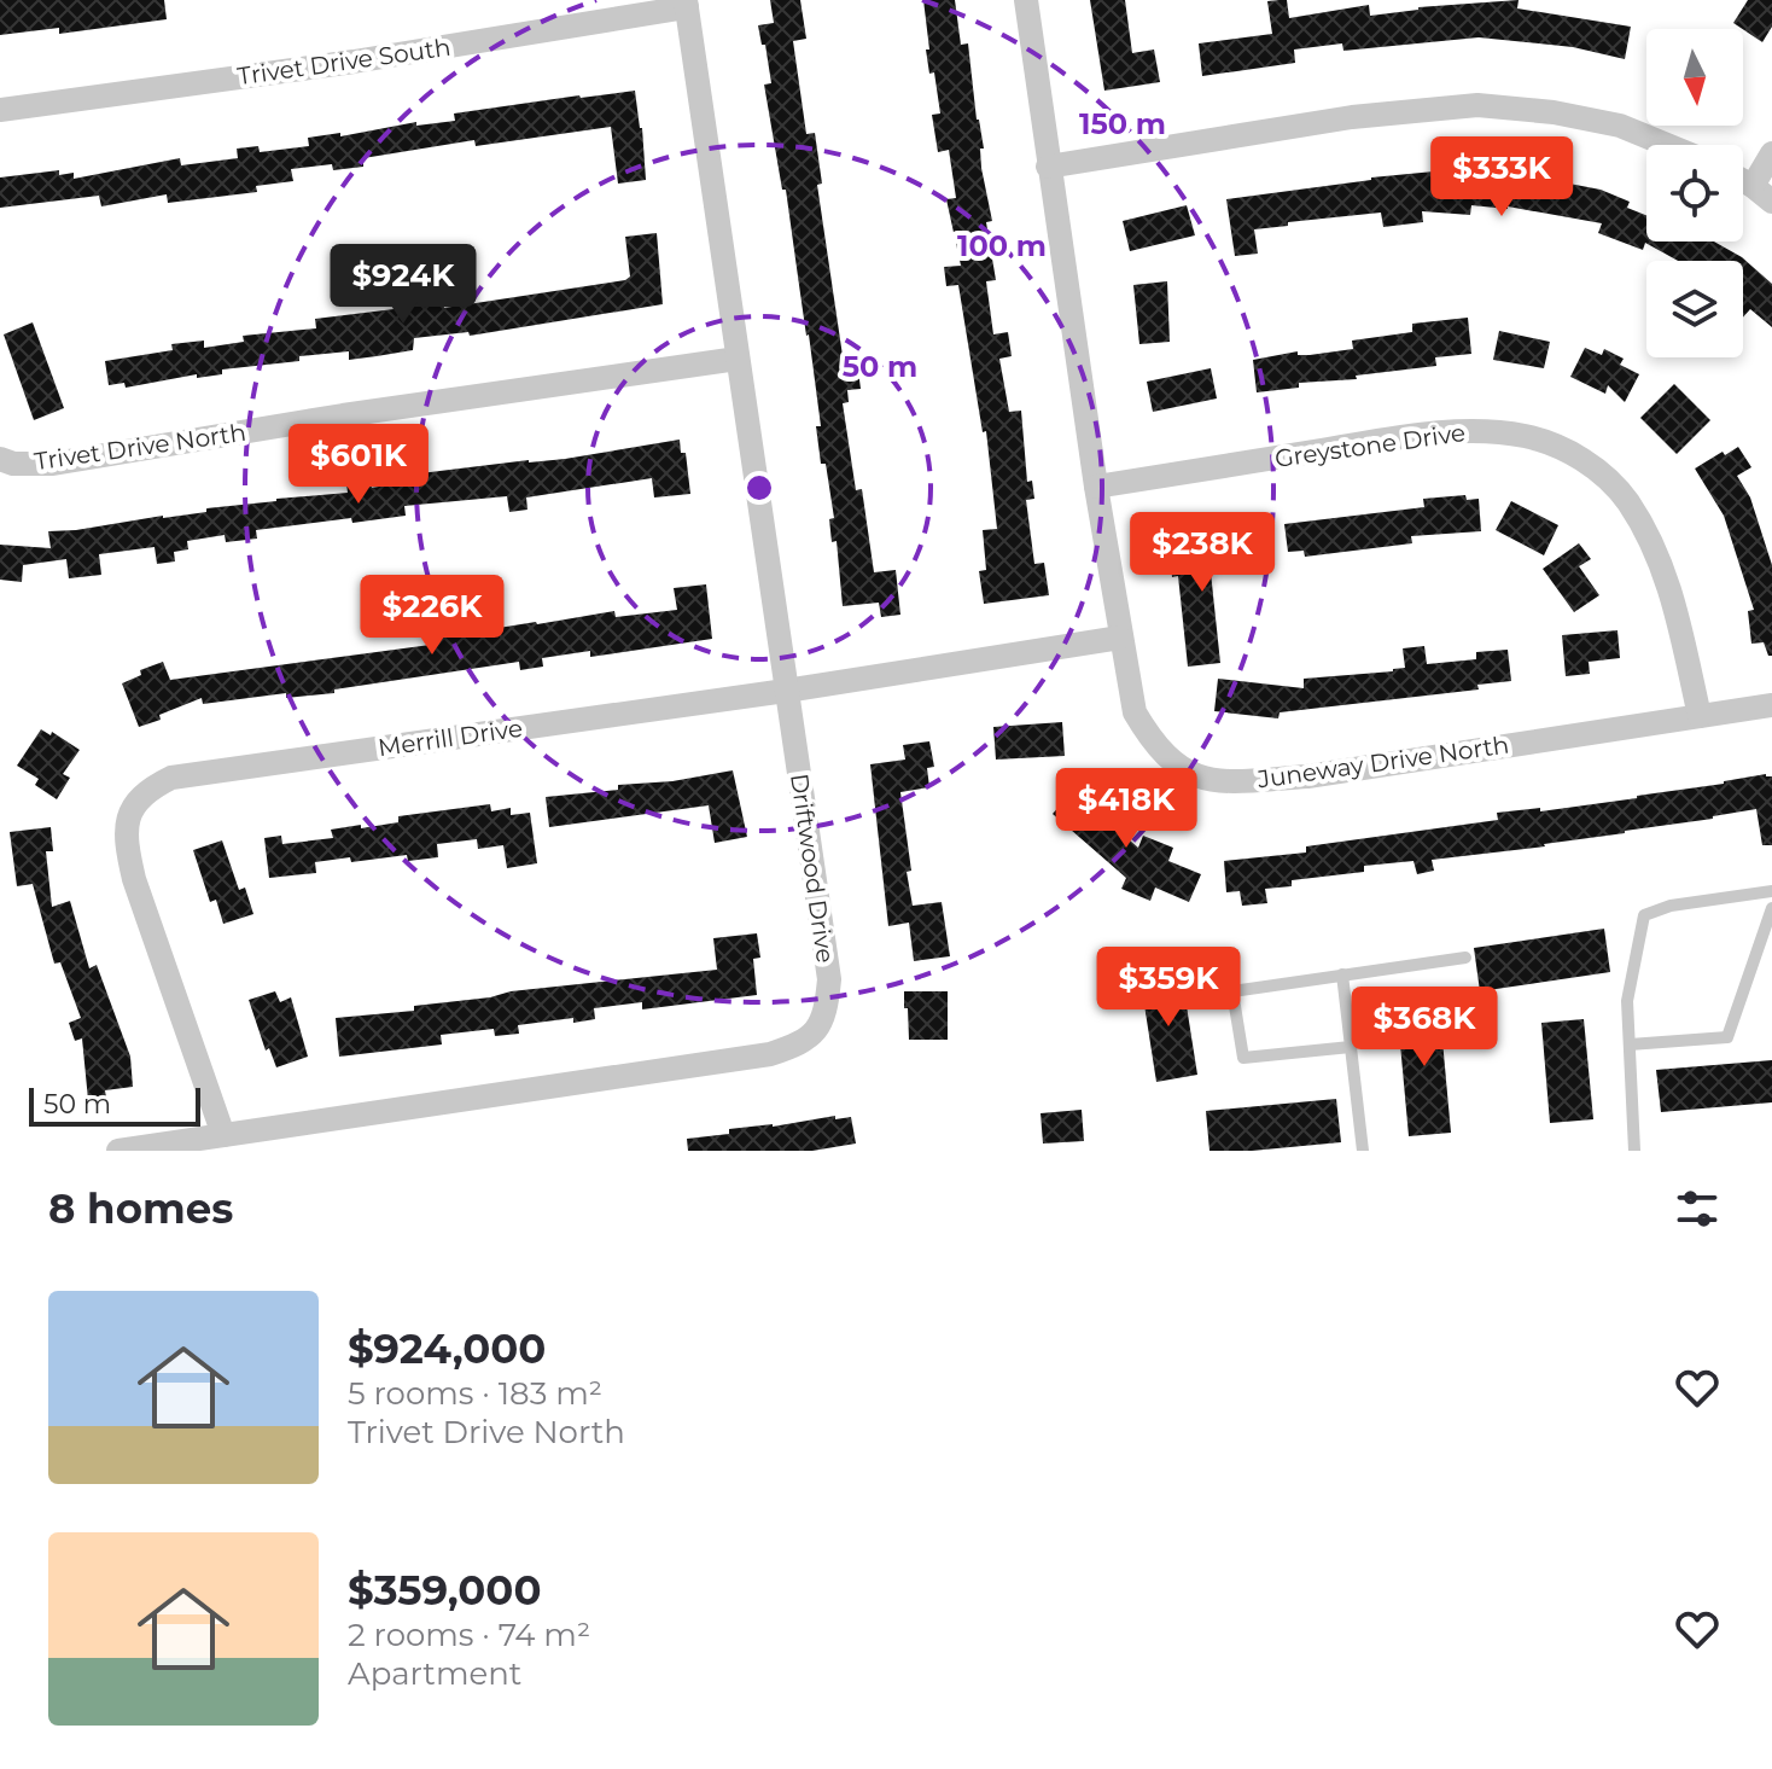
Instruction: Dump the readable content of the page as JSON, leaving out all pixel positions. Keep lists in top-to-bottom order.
{
  "streets": {
    "street": [
      "Trivet Drive South",
      "Greystone Drive",
      "Trivet Drive North",
      "Merrill Drive",
      "Juneway Drive North",
      "Driftwood Drive"
    ]
  },
  "crossings": [
    ["Trivet Drive South", "Driftwood Drive"],
    ["Greystone Drive", "Juneway Drive North"],
    ["Trivet Drive North", "Driftwood Drive"],
    ["Merrill Drive", "Juneway Drive North"],
    ["Merrill Drive", "Driftwood Drive"]
  ],
  "scale_bar": "50 m",
  "north": "bottom",
  "page": {
    "price": [
      "$333K",
      "$924K",
      "$601K",
      "$238K",
      "$226K",
      "$418K",
      "$359K",
      "$368K"
    ],
    "scale": "50 m",
    "heading": "8 homes",
    "list": [
      {
        "name": "$924,000",
        "note": "5 rooms · 183 m² · Trivet Drive North"
      },
      {
        "name": "$359,000",
        "note": "2 rooms · 74 m² · Apartment"
      }
    ]
  },
  "rings": ["150 m", "100 m", "50 m"]
}
